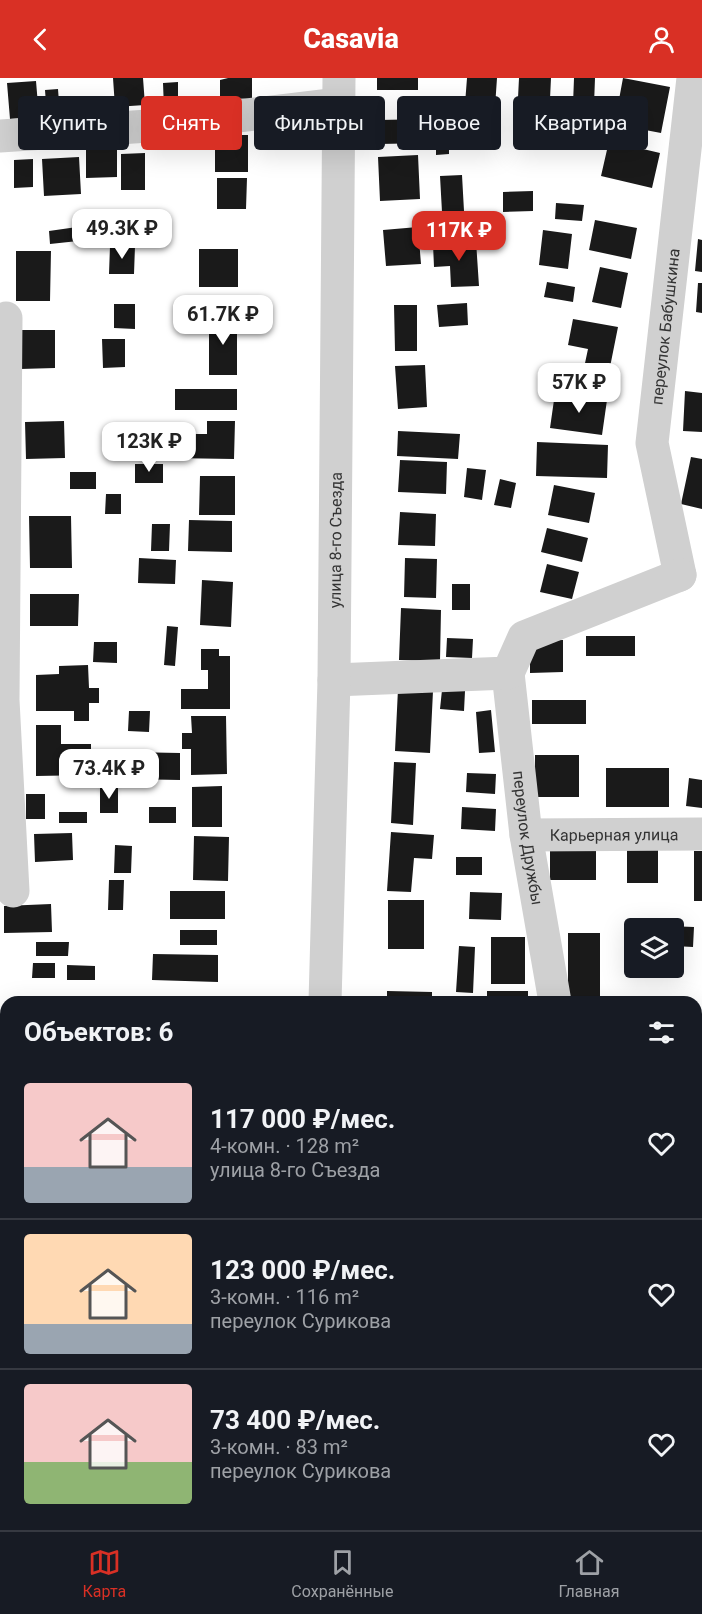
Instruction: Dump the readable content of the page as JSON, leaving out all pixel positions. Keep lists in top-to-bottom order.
{
  "streets": {
    "street": [
      "переулок Бабушкина",
      "улица 8-го Съезда",
      "Карьерная улица",
      "переулок Дружбы"
    ]
  },
  "crossings": [
    ["Карьерная улица", "переулок Дружбы"]
  ],
  "page": {
    "header": "Casavia",
    "chip": [
      "Купить",
      "Снять",
      "Фильтры",
      "Новое",
      "Квартира"
    ],
    "price": [
      "49.3K ₽",
      "117K ₽",
      "61.7K ₽",
      "57K ₽",
      "123K ₽",
      "73.4K ₽"
    ],
    "heading": "Объектов: 6",
    "list": [
      {
        "name": "117 000 ₽/мес.",
        "note": "4-комн. · 128 m² · улица 8-го Съезда"
      },
      {
        "name": "123 000 ₽/мес.",
        "note": "3-комн. · 116 m² · переулок Сурикова"
      },
      {
        "name": "73 400 ₽/мес.",
        "note": "3-комн. · 83 m² · переулок Сурикова"
      }
    ],
    "tabs": ["Карта", "Сохранённые", "Главная"]
  }
}
